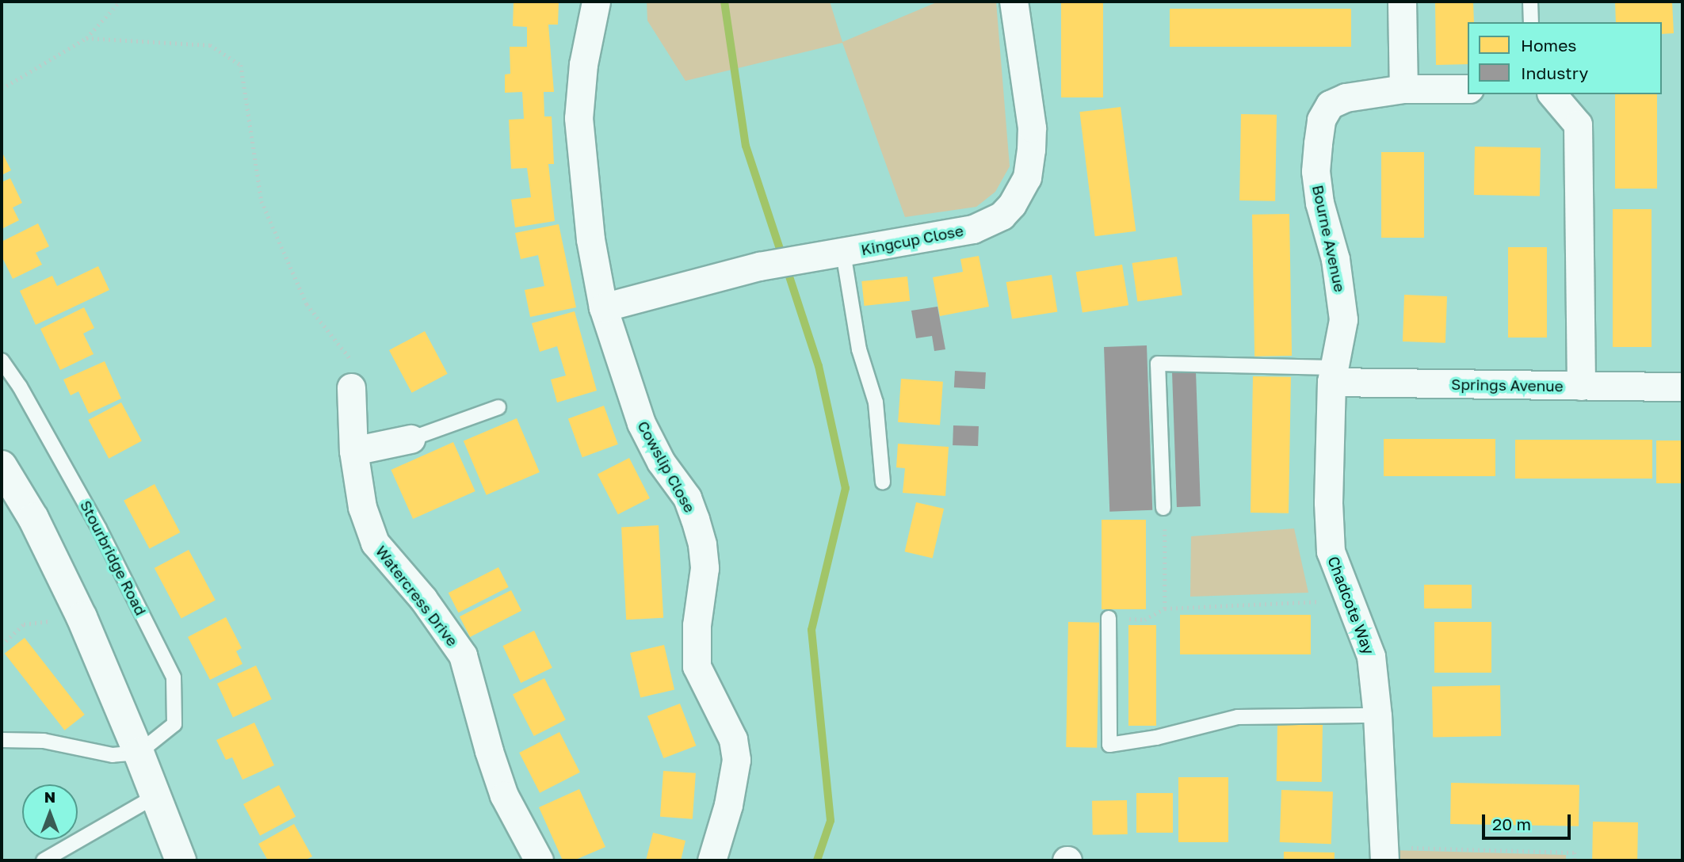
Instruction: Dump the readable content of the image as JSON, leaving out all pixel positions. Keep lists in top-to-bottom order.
{
  "streets": {
    "street": [
      "Bourne Avenue",
      "Kingcup Close",
      "Springs Avenue",
      "Cowslip Close",
      "Watercress Drive",
      "Chadcote Way"
    ],
    "lane": ["Stourbridge Road"]
  },
  "crossings": [
    ["Bourne Avenue", "Springs Avenue"],
    ["Bourne Avenue", "Chadcote Way"],
    ["Kingcup Close", "Cowslip Close"],
    ["Springs Avenue", "Chadcote Way"]
  ],
  "legend": ["Homes", "Industry"],
  "scale_bar": "20 m",
  "north": "top"
}
